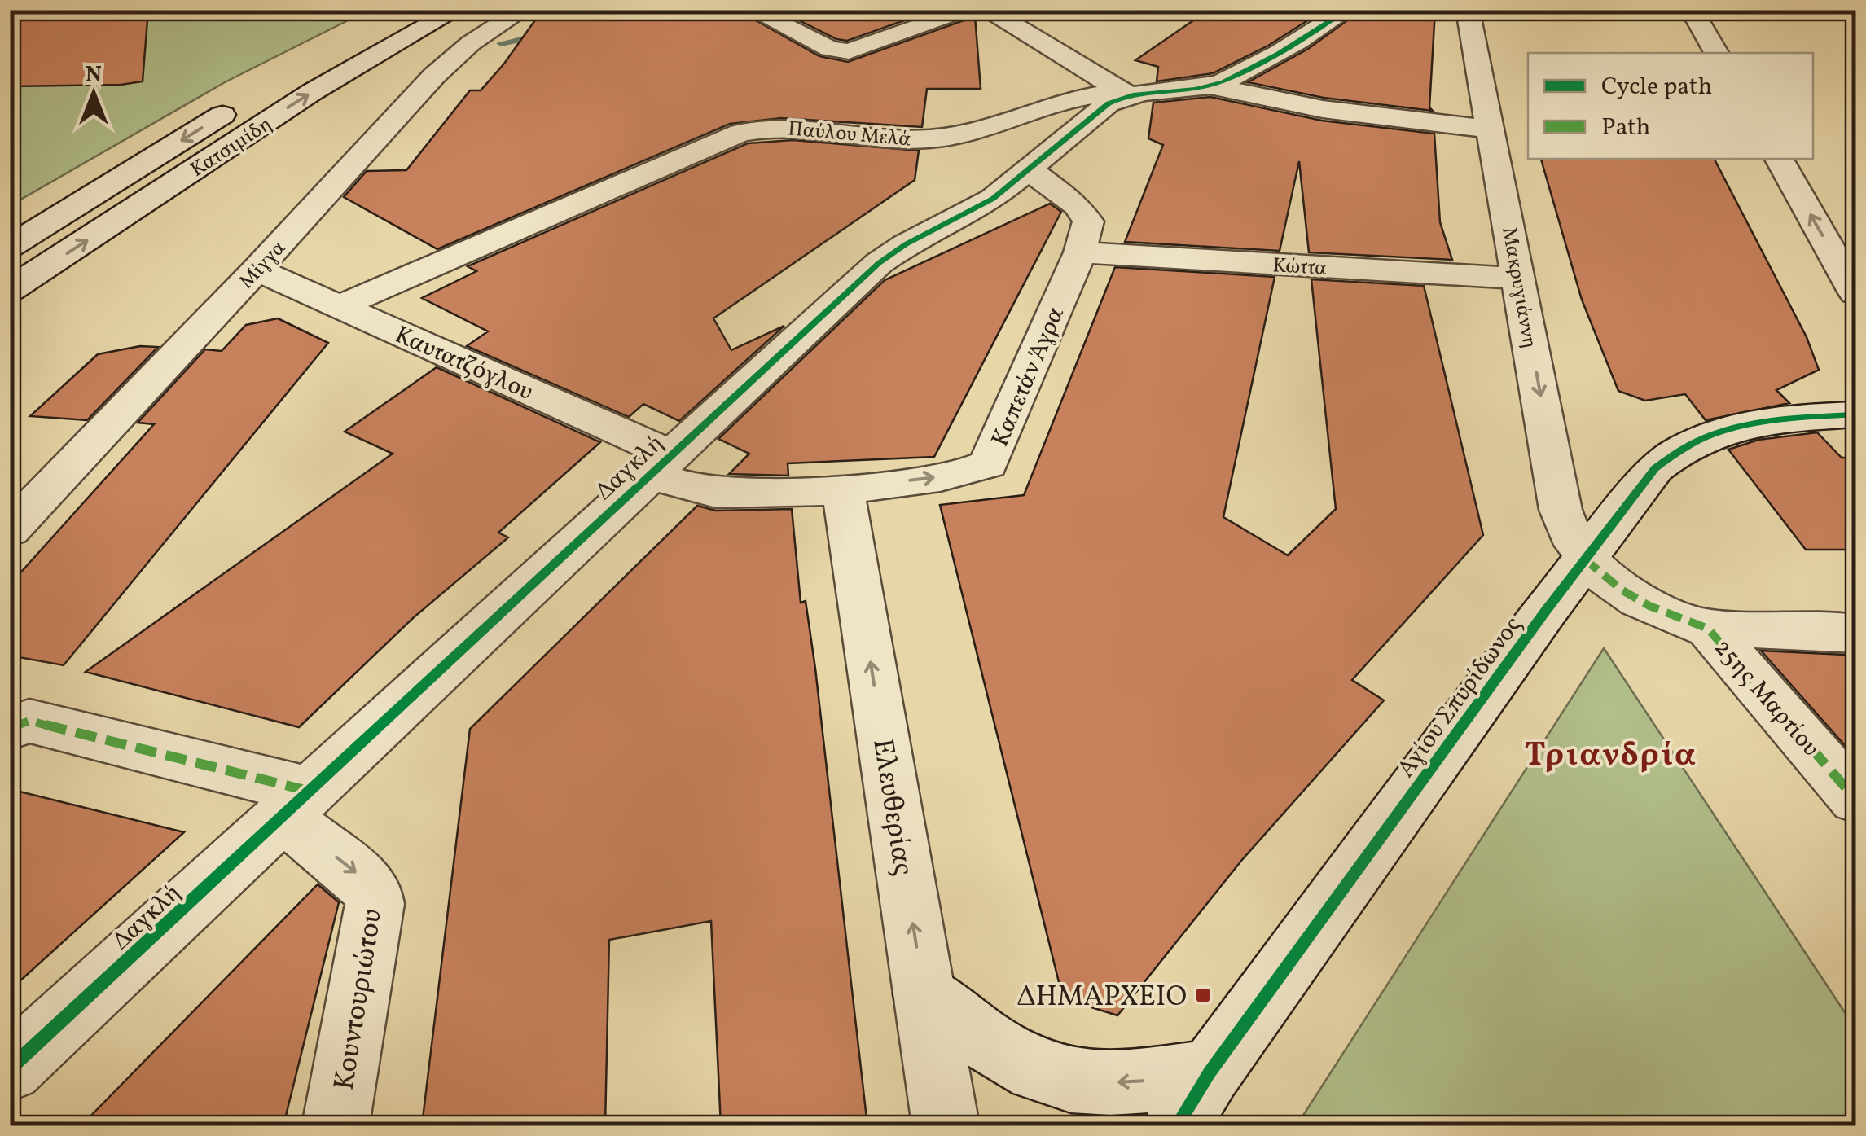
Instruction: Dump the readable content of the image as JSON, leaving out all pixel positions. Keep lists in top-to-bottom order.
{
  "streets": {
    "street": [
      "Παύλου Μελά",
      "Κατσιμίδη",
      "Μίγγα",
      "Κώττα",
      "Μακρυγιάννη",
      "Καυτατζόγλου",
      "Καπετάν Άγρα",
      "Δαγκλή",
      "Αγίου Σπυρίδωνος",
      "25ης Μαρτίου",
      "Ελευθερίας",
      "Κουντουριώτου"
    ]
  },
  "crossings": [
    ["Παύλου Μελά", "Καυτατζόγλου"],
    ["Παύλου Μελά", "Δαγκλή"],
    ["Μίγγα", "Καυτατζόγλου"],
    ["Κώττα", "Μακρυγιάννη"],
    ["Κώττα", "Καπετάν Άγρα"],
    ["Μακρυγιάννη", "Αγίου Σπυρίδωνος"],
    ["Μακρυγιάννη", "25ης Μαρτίου"],
    ["Καυτατζόγλου", "Καπετάν Άγρα"],
    ["Καυτατζόγλου", "Δαγκλή"],
    ["Καπετάν Άγρα", "Δαγκλή"],
    ["Καπετάν Άγρα", "Ελευθερίας"],
    ["Δαγκλή", "Κουντουριώτου"],
    ["Αγίου Σπυρίδωνος", "25ης Μαρτίου"]
  ],
  "one_way": [
    "Μακρυγιάννη",
    "Καπετάν Άγρα",
    "Ελευθερίας",
    "Κουντουριώτου"
  ],
  "districts": ["Τριανδρία"],
  "places": {
    "transit": ["ΔΗΜΑΡΧΕΙΟ"]
  },
  "legend": ["Cycle path", "Path"],
  "north": "top"
}
